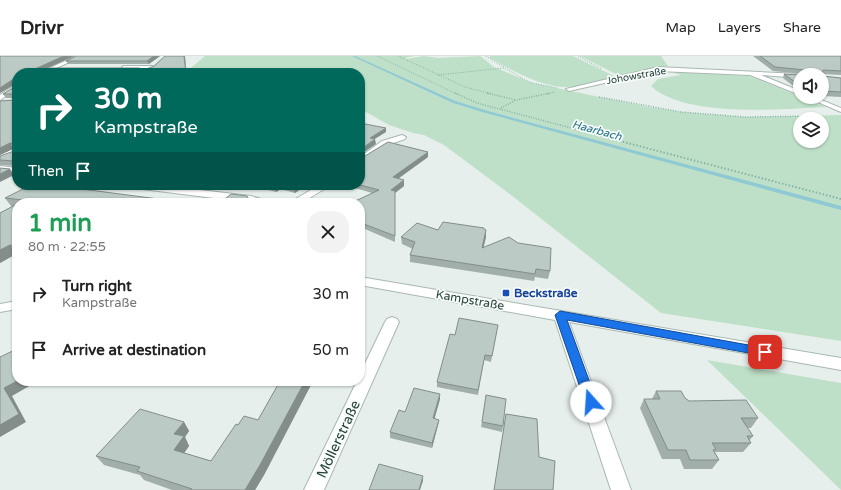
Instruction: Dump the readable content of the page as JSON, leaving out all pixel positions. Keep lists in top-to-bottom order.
{
  "streets": {
    "street": ["Johowstraße", "Kampstraße", "Möllerstraße"]
  },
  "water": ["Haarbach"],
  "places": {
    "transit": ["Beckstraße"]
  },
  "page": {
    "header": "Drivr",
    "nav": ["Map", "Layers", "Share"],
    "turn": ["30 m", "Kampstraße"],
    "then": "Then",
    "heading": ["1 min", "80 m · 22:55"],
    "list": [
      {
        "name": "Turn right",
        "note": "Kampstraße",
        "value": "30 m"
      },
      {
        "name": "Arrive at destination",
        "value": "50 m"
      }
    ]
  }
}
